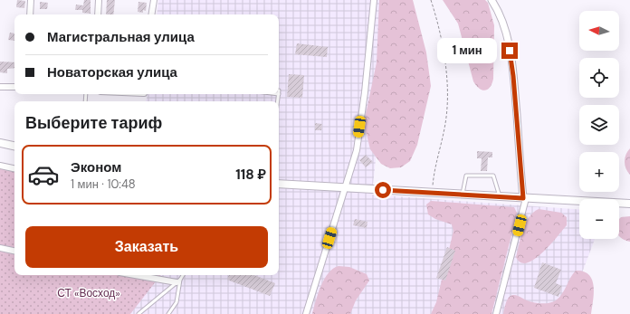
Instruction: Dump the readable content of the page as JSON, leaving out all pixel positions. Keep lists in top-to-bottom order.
{
  "parks": ["СТ «Восход»"],
  "north": "left",
  "page": {
    "map_buttons": ["+", "−"],
    "banner": ["Магистральная улица", "Новаторская улица"],
    "bubble": "1 мин",
    "heading": "Выберите тариф",
    "list": [
      {
        "name": "Эконом",
        "note": "1 мин · 10:48",
        "value": "118 ₽"
      }
    ],
    "buttons": "Заказать"
  }
}
